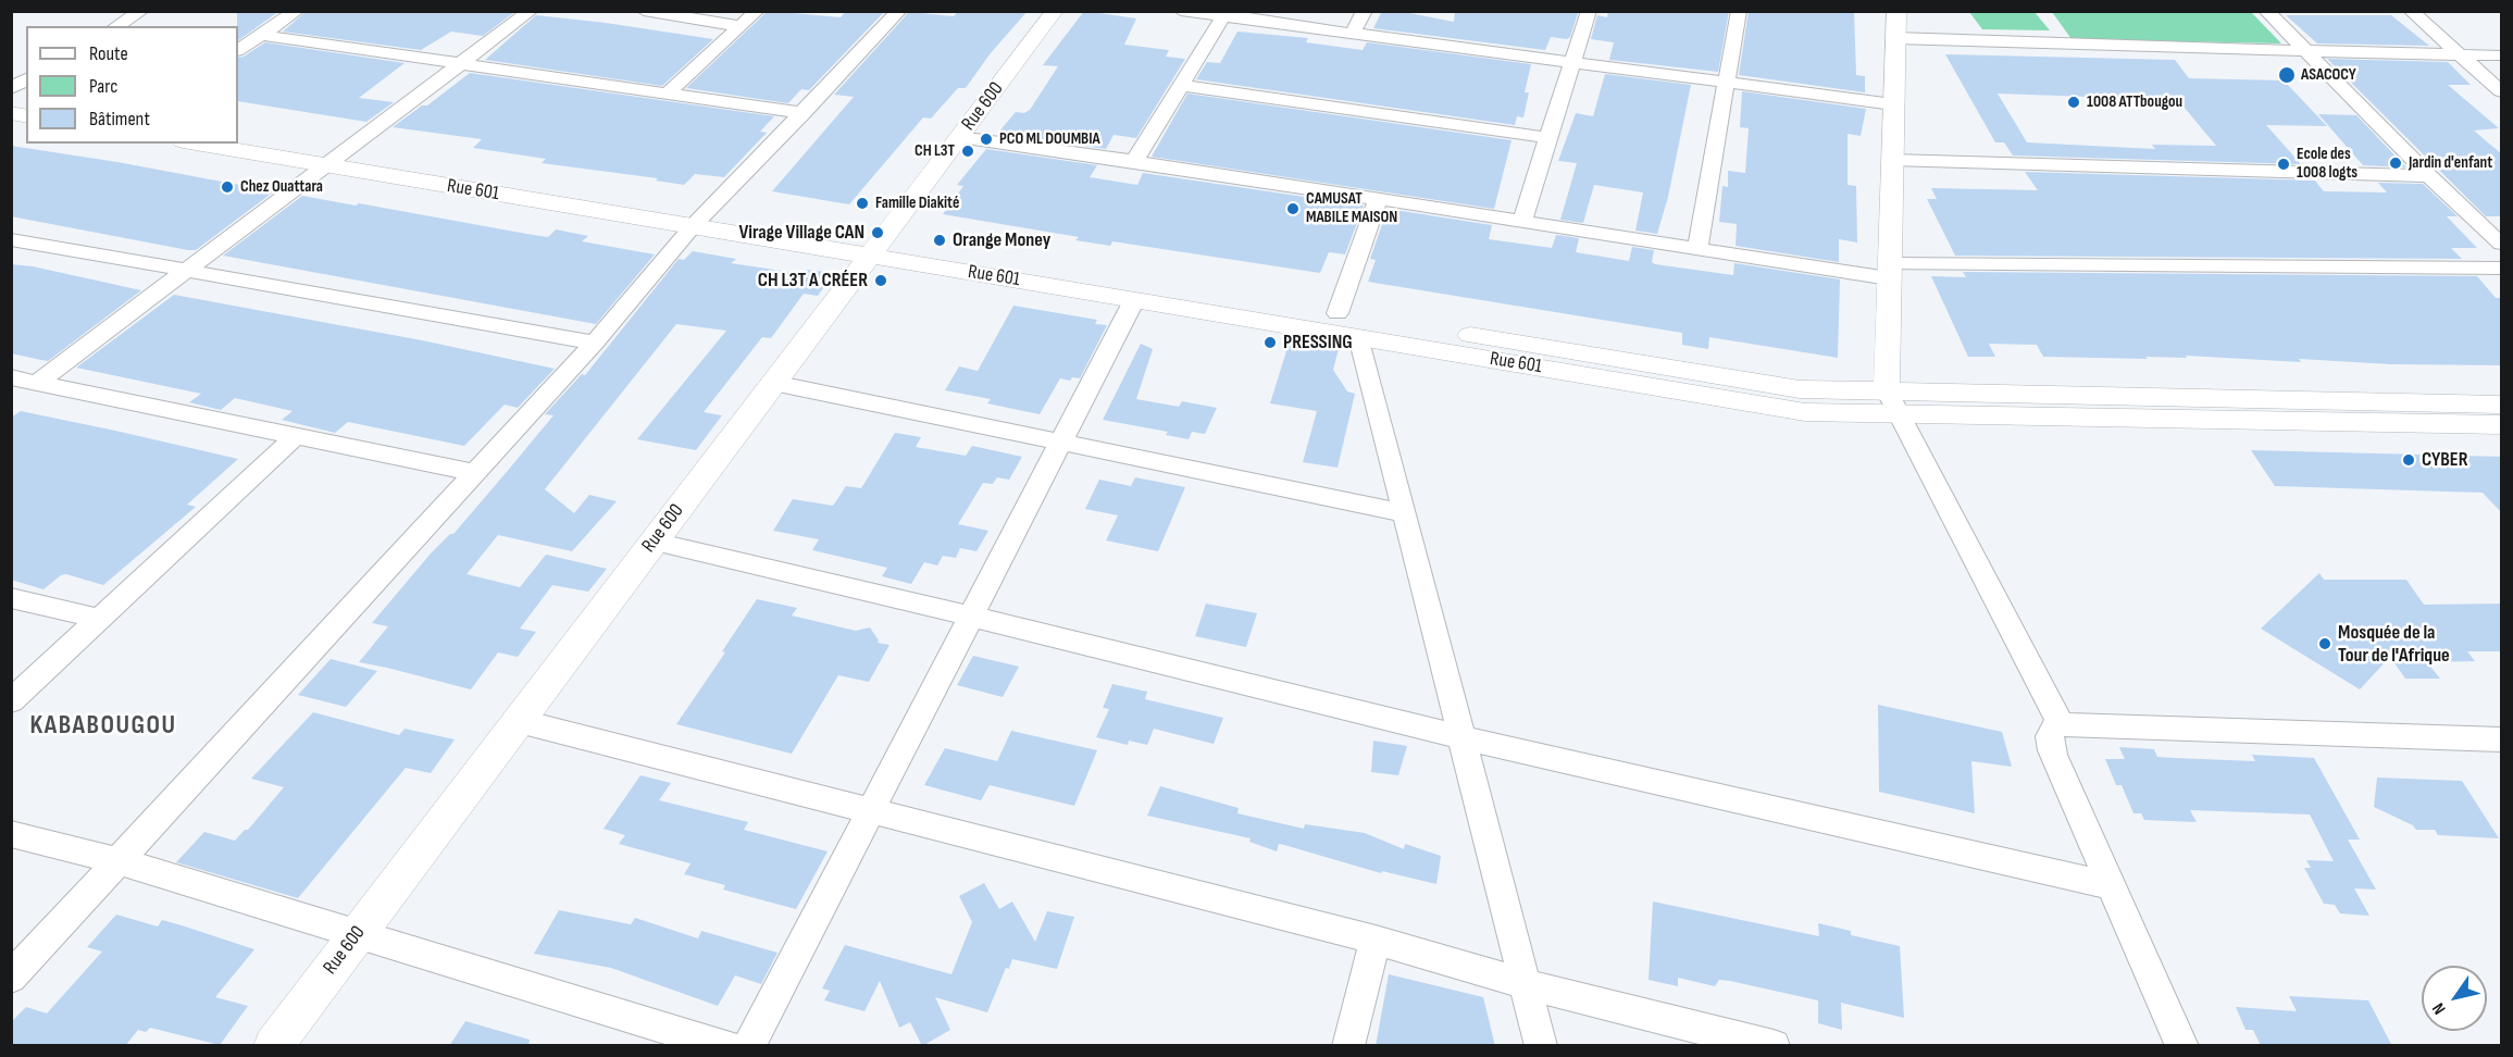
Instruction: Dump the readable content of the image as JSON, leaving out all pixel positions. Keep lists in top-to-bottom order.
{
  "streets": {
    "street": ["Rue 600", "Rue 601"]
  },
  "crossings": [
    ["Rue 600", "Rue 601"]
  ],
  "districts": ["KABABOUGOU"],
  "places": [
    "ASACOCY",
    "1008 ATTbougou",
    "PCO ML DOUMBIA",
    "CH L3T",
    "Jardin d'enfant",
    "Ecole des 1008 logts",
    "Chez Ouattara",
    "Famille Diakité",
    "CAMUSAT MABILE MAISON",
    "Virage Village CAN",
    "Orange Money",
    "CH L3T A CRÉER",
    "PRESSING",
    "CYBER",
    "Mosquée de la Tour de l'Afrique"
  ],
  "legend": ["Route", "Parc", "Bâtiment"],
  "north": "bottom left"
}
